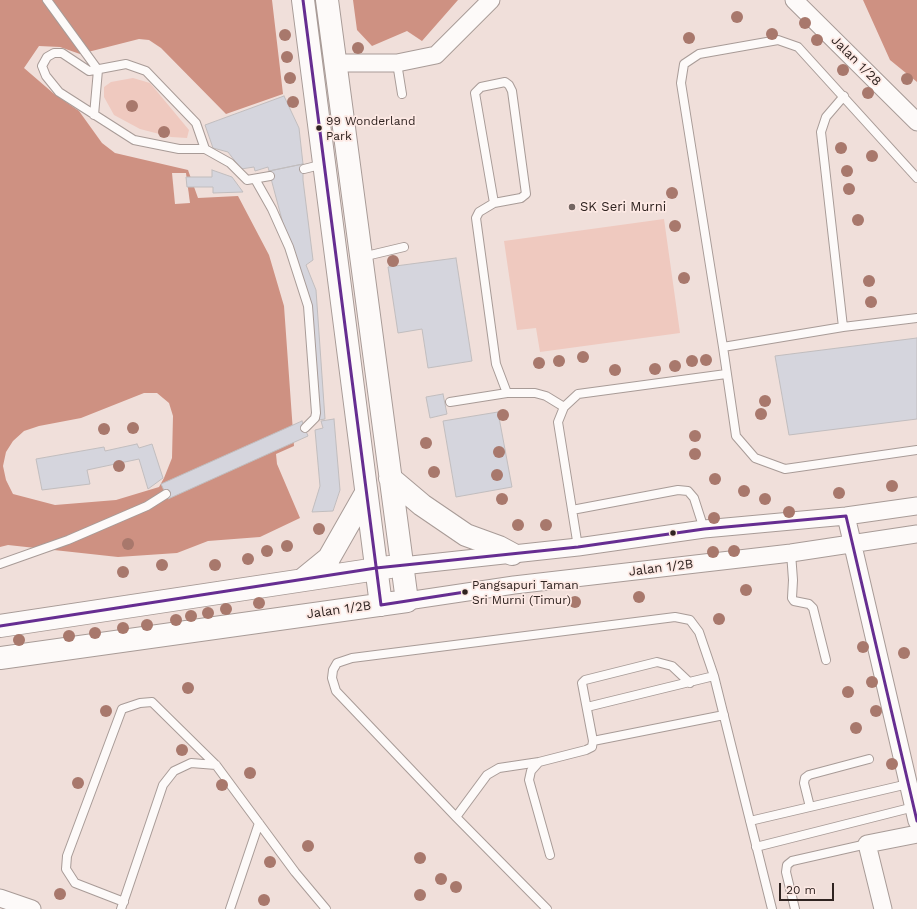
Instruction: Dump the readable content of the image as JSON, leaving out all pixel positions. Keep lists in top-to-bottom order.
{
  "streets": {
    "street": ["Jalan 1/28", "Jalan 1/2B"]
  },
  "places": ["99 Wonderland Park", "SK Seri Murni", "Pangsapuri Taman Sri Murni (Timur)"],
  "scale_bar": "20 m"
}
